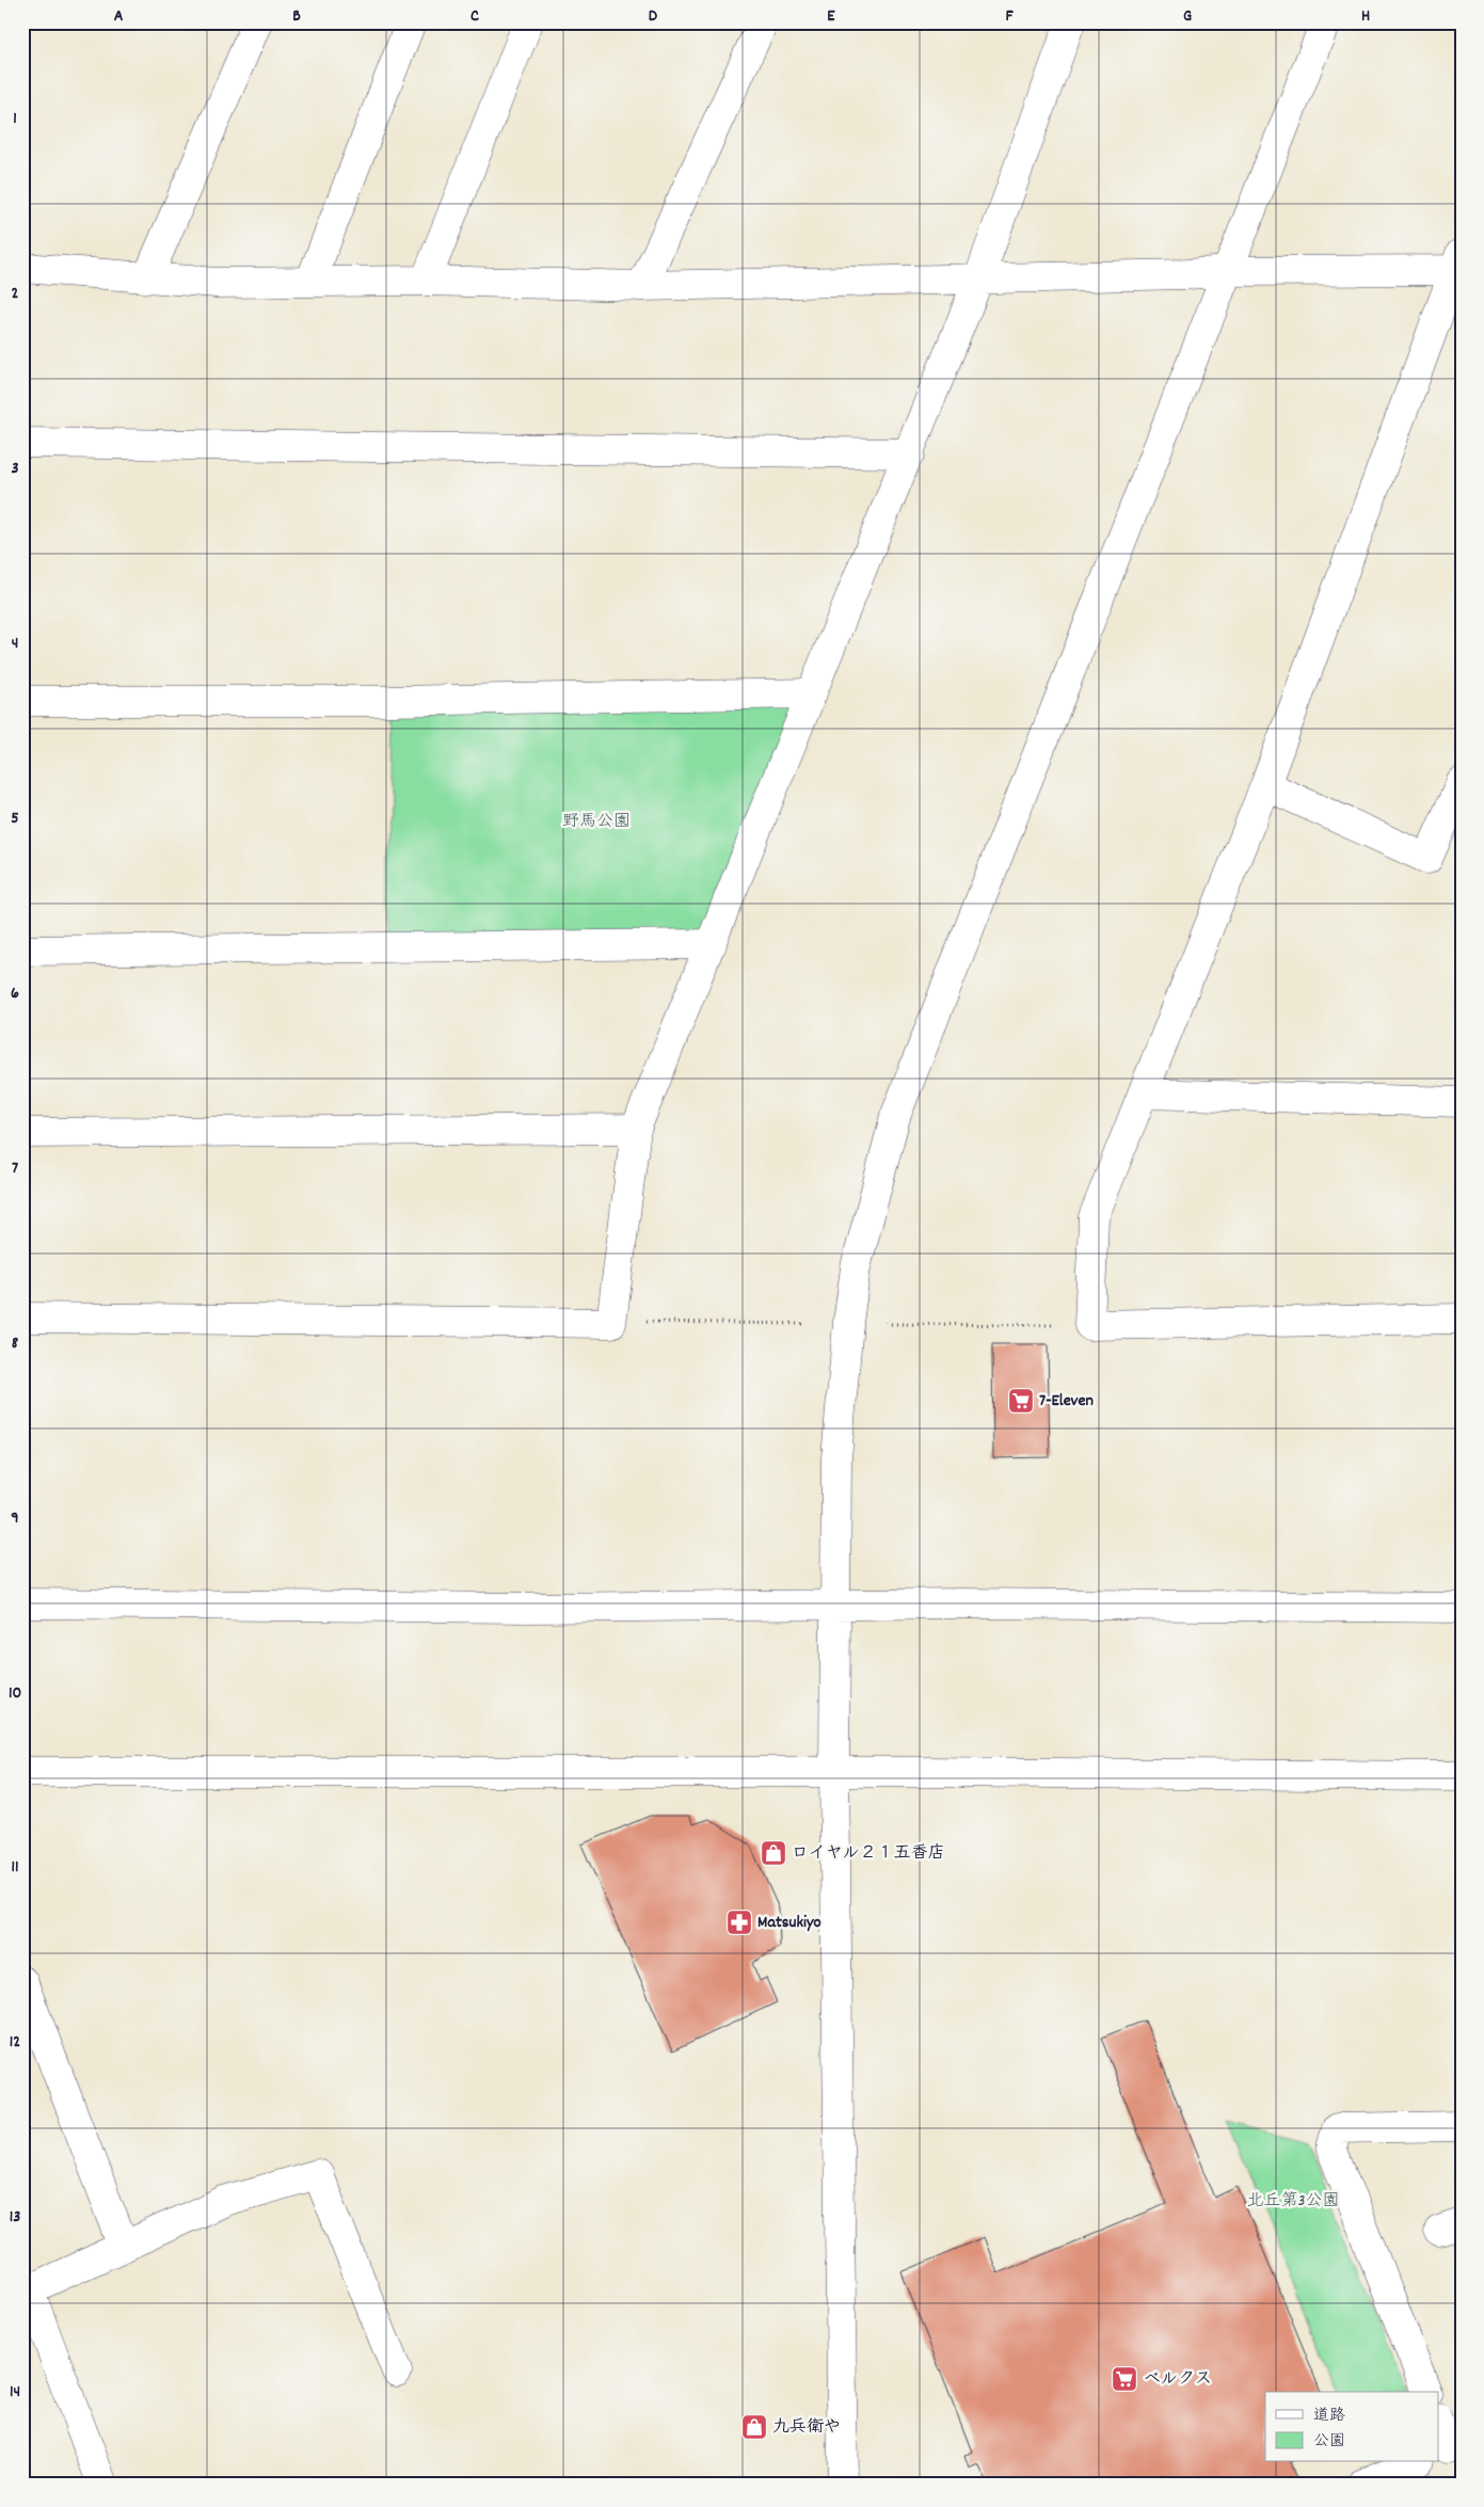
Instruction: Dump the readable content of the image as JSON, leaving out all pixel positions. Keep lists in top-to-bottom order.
{
  "parks": ["野馬公園", "北丘第3公園"],
  "places": {
    "supermarket": ["7-Eleven", "ベルクス"],
    "shop": ["ロイヤル２１五香店", "九兵衛や"],
    "pharmacy": ["Matsukiyo"]
  },
  "legend": ["道路", "公園"],
  "grid": {
    "columns": [
      "A",
      "B",
      "C",
      "D",
      "E",
      "F",
      "G",
      "H"
    ],
    "rows": [
      "1",
      "2",
      "3",
      "4",
      "5",
      "6",
      "7",
      "8",
      "9",
      "10",
      "11",
      "12",
      "13",
      "14"
    ]
  }
}
